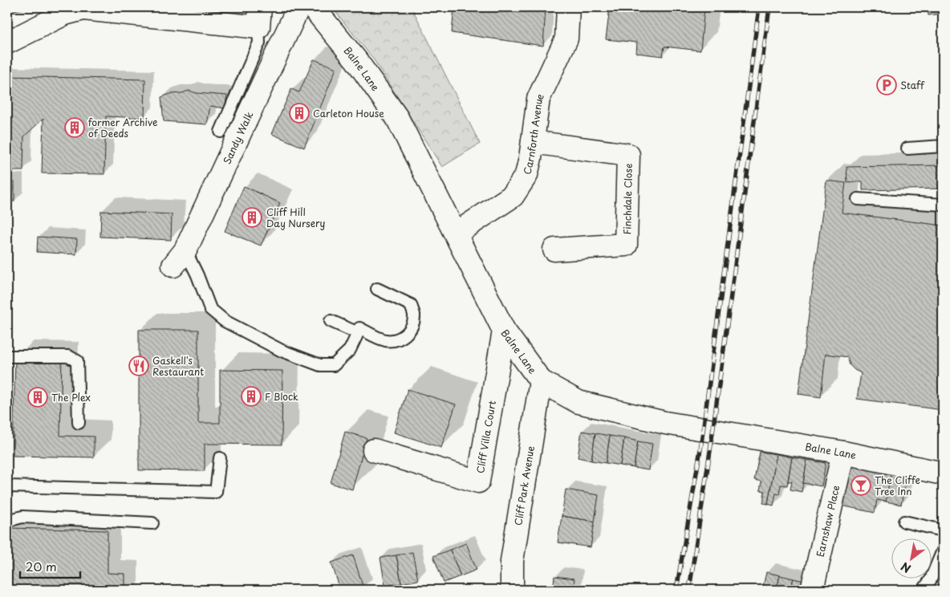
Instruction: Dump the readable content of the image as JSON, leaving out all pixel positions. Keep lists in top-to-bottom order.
{
  "streets": {
    "street": [
      "Balne Lane",
      "Carnforth Avenue",
      "Sandy Walk",
      "Finchdale Close",
      "Cliff Villa Court",
      "Cliff Park Avenue",
      "Earnshaw Place"
    ]
  },
  "crossings": [
    ["Balne Lane", "Carnforth Avenue"],
    ["Balne Lane", "Cliff Villa Court"],
    ["Balne Lane", "Cliff Park Avenue"],
    ["Balne Lane", "Earnshaw Place"],
    ["Carnforth Avenue", "Finchdale Close"]
  ],
  "places": {
    "parking": ["Staff"],
    "building": [
      "Carleton House",
      "former Archive of Deeds",
      "Cliff Hill Day Nursery",
      "F Block",
      "The Plex"
    ],
    "restaurant": ["Gaskell's Restaurant"],
    "bar": ["The Cliffe Tree Inn"]
  },
  "scale_bar": "20 m",
  "north": "bottom left"
}
